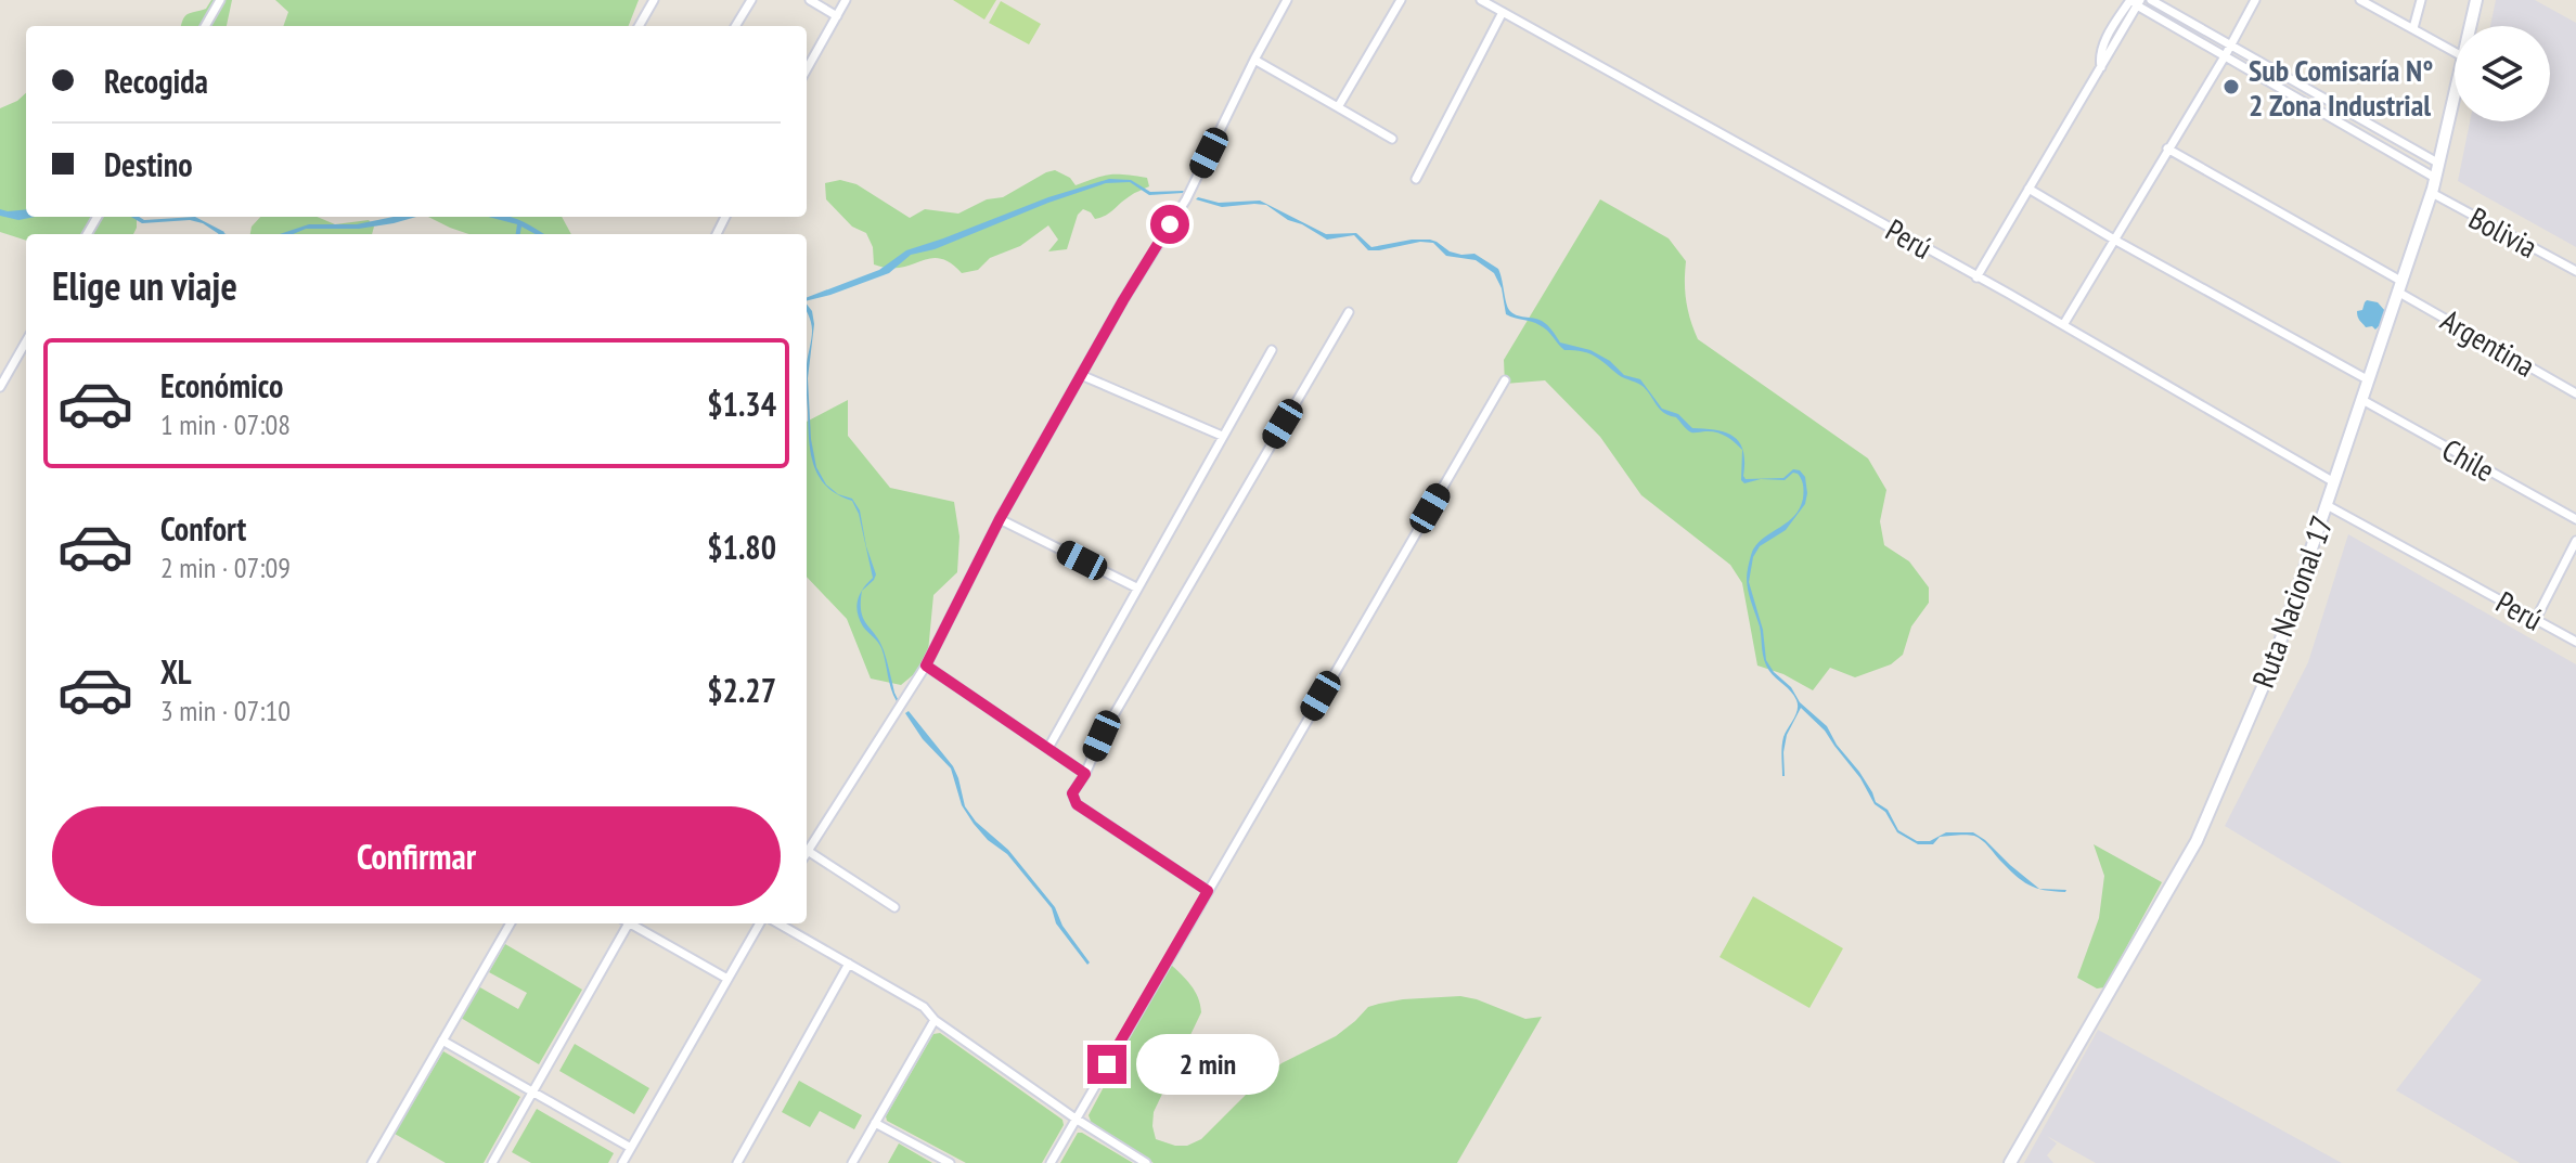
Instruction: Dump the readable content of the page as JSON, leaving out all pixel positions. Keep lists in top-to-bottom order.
{
  "streets": {
    "street": [
      "Bolivia",
      "Perú",
      "Argentina",
      "Chile",
      "Ruta Nacional 17"
    ]
  },
  "crossings": [
    ["Bolivia", "Ruta Nacional 17"],
    ["Perú", "Ruta Nacional 17"],
    ["Argentina", "Ruta Nacional 17"],
    ["Chile", "Ruta Nacional 17"]
  ],
  "places": ["Sub Comisaría N° 2 Zona Industrial"],
  "page": {
    "banner": ["Recogida", "Destino"],
    "heading": "Elige un viaje",
    "list": [
      {
        "name": "Económico",
        "note": "1 min · 07:08",
        "value": "$1.34"
      },
      {
        "name": "Confort",
        "note": "2 min · 07:09",
        "value": "$1.80"
      },
      {
        "name": "XL",
        "note": "3 min · 07:10",
        "value": "$2.27"
      }
    ],
    "buttons": "Confirmar",
    "bubble": "2 min"
  }
}
